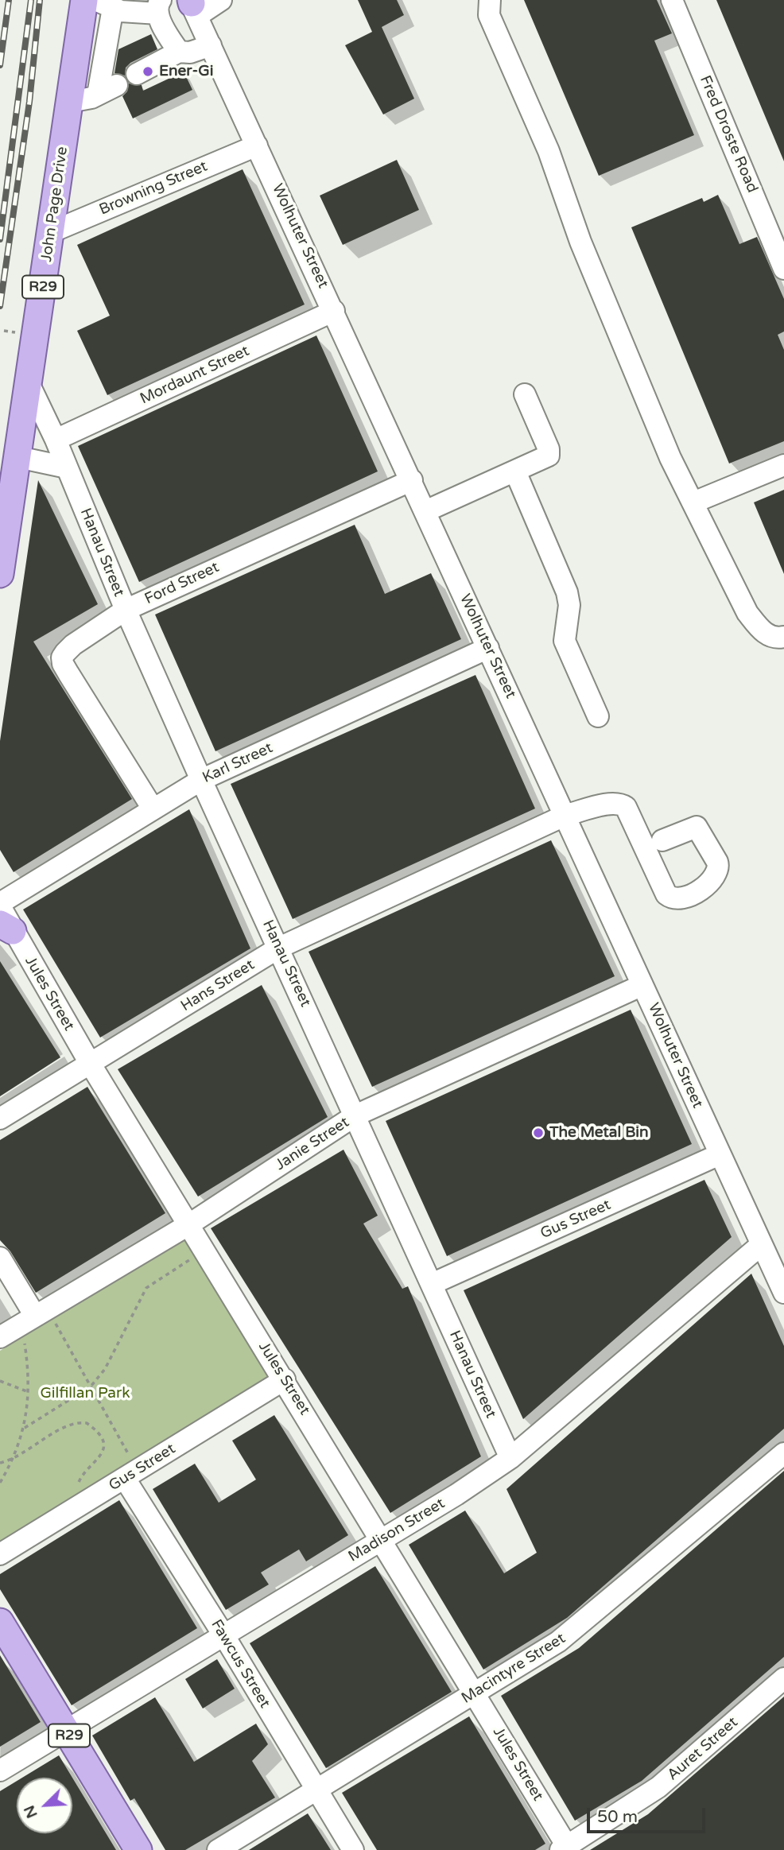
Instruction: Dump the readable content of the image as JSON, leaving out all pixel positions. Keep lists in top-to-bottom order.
{
  "streets": {
    "main road": ["John Page Drive", "R29"],
    "street": [
      "Fred Droste Road",
      "Browning Street",
      "Wolhuter Street",
      "Mordaunt Street",
      "Hanau Street",
      "Ford Street",
      "Karl Street",
      "Hans Street",
      "Jules Street",
      "Janie Street",
      "Gus Street",
      "Madison Street",
      "Fawcus Street",
      "Macintyre Street",
      "Auret Street"
    ]
  },
  "crossings": [
    ["Browning Street", "John Page Drive"],
    ["Browning Street", "Wolhuter Street"],
    ["John Page Drive", "Hanau Street"],
    ["Wolhuter Street", "Mordaunt Street"],
    ["Wolhuter Street", "Ford Street"],
    ["Wolhuter Street", "Karl Street"],
    ["Wolhuter Street", "Hans Street"],
    ["Wolhuter Street", "Janie Street"],
    ["Wolhuter Street", "Gus Street"],
    ["Wolhuter Street", "Madison Street"],
    ["R29", "Madison Street"],
    ["Mordaunt Street", "Hanau Street"],
    ["Hanau Street", "Ford Street"],
    ["Hanau Street", "Karl Street"],
    ["Hanau Street", "Hans Street"],
    ["Hanau Street", "Janie Street"],
    ["Hanau Street", "Gus Street"],
    ["Hanau Street", "Madison Street"],
    ["Ford Street", "Karl Street"],
    ["Karl Street", "Jules Street"],
    ["Hans Street", "Jules Street"],
    ["Jules Street", "Janie Street"],
    ["Jules Street", "Gus Street"],
    ["Jules Street", "Madison Street"],
    ["Jules Street", "Macintyre Street"],
    ["Jules Street", "Auret Street"],
    ["Gus Street", "Fawcus Street"],
    ["Madison Street", "Fawcus Street"],
    ["Fawcus Street", "Macintyre Street"]
  ],
  "parks": ["Gilfillan Park"],
  "places": ["Ener-Gi", "The Metal Bin"],
  "scale_bar": "50 m",
  "north": "bottom left"
}
